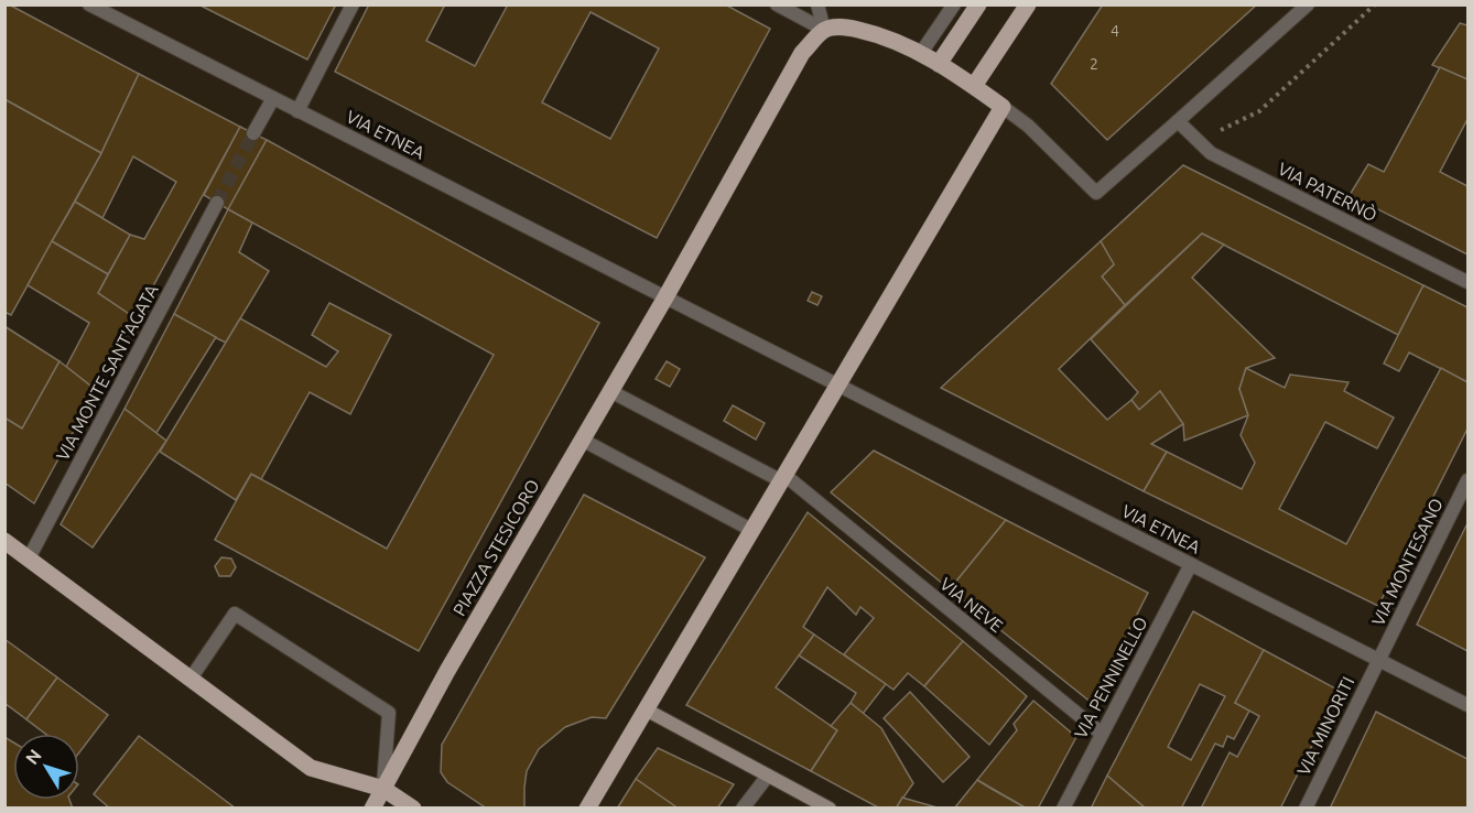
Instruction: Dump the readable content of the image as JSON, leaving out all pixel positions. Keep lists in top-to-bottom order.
{
  "streets": {
    "main road": ["PIAZZA STESICORO"],
    "street": [
      "VIA ETNEA",
      "VIA PATERNÒ",
      "VIA MONTE SANT'AGATA",
      "VIA MONTESANO",
      "VIA NEVE",
      "VIA PENNINELLO",
      "VIA MINORITI"
    ]
  },
  "crossings": [
    ["VIA ETNEA", "PIAZZA STESICORO"],
    ["VIA ETNEA", "VIA MONTESANO"],
    ["VIA ETNEA", "VIA PENNINELLO"],
    ["VIA ETNEA", "VIA MINORITI"],
    ["PIAZZA STESICORO", "VIA NEVE"],
    ["VIA MONTESANO", "VIA MINORITI"],
    ["VIA NEVE", "VIA PENNINELLO"]
  ],
  "house_numbers": ["4", "2"],
  "north": "top left"
}
